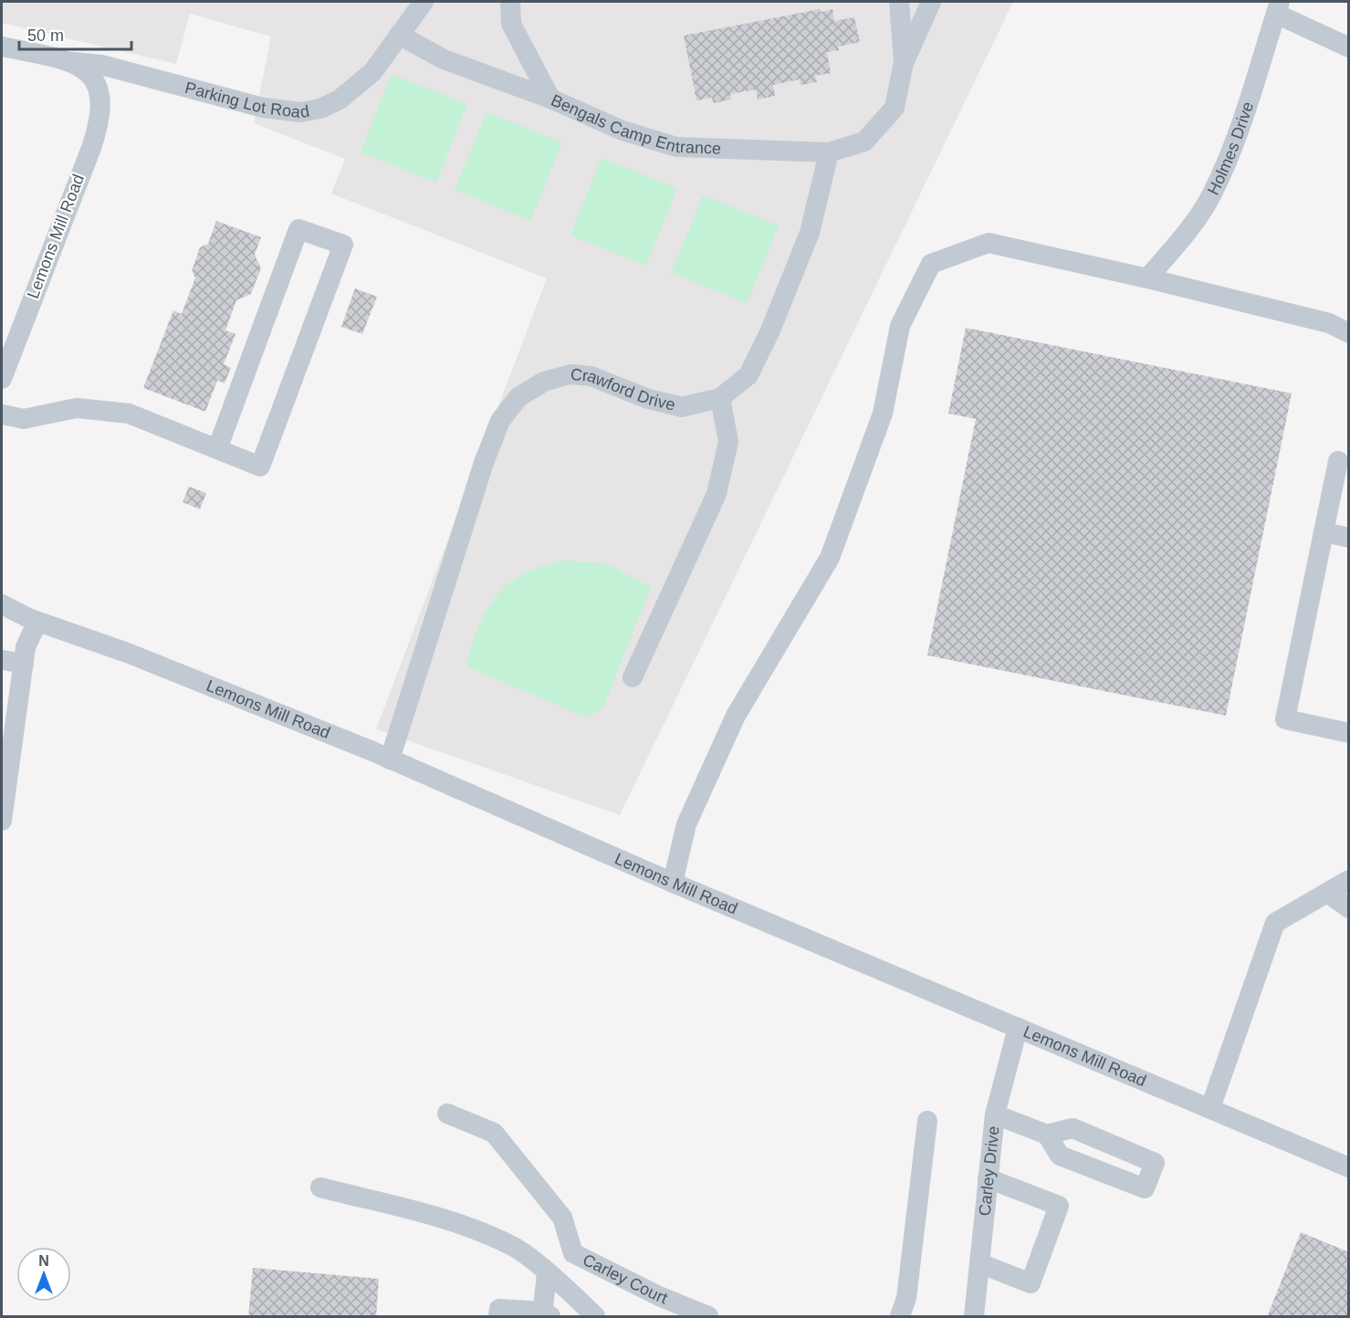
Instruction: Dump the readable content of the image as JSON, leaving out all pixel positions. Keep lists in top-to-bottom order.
{
  "streets": {
    "street": [
      "Parking Lot Road",
      "Bengals Camp Entrance",
      "Holmes Drive",
      "Lemons Mill Road",
      "Crawford Drive",
      "Carley Drive",
      "Carley Court"
    ]
  },
  "crossings": [
    ["Parking Lot Road", "Lemons Mill Road"],
    ["Bengals Camp Entrance", "Crawford Drive"],
    ["Lemons Mill Road", "Crawford Drive"],
    ["Lemons Mill Road", "Carley Drive"]
  ],
  "scale_bar": "50 m",
  "north": "top"
}
